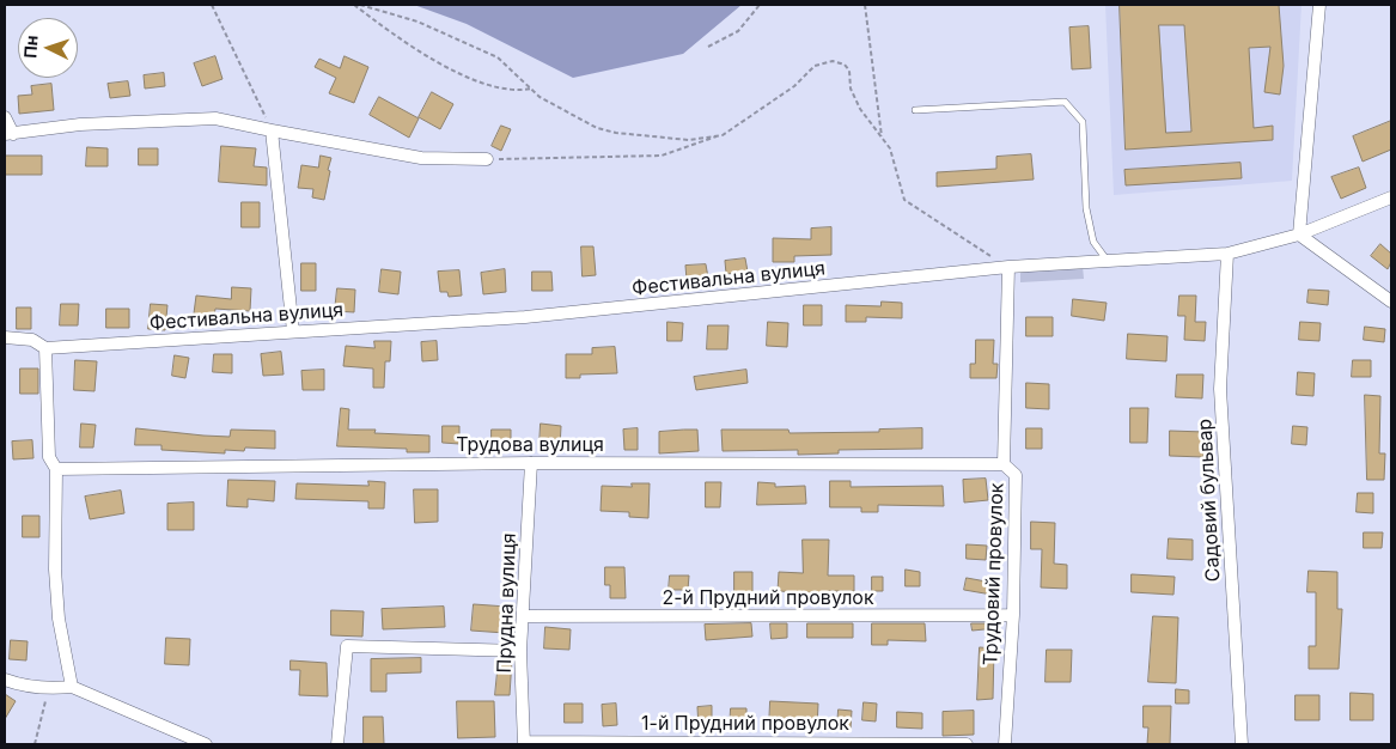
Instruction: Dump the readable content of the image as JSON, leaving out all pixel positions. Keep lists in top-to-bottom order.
{
  "streets": {
    "street": [
      "Фестивальна вулиця",
      "Трудова вулиця",
      "Садовий бульвар",
      "Трудовий провулок",
      "2-й Прудний провулок",
      "Прудна вулиця",
      "1-й Прудний провулок"
    ]
  },
  "crossings": [
    ["Фестивальна вулиця", "Садовий бульвар"],
    ["Фестивальна вулиця", "Трудовий провулок"],
    ["Трудова вулиця", "Трудовий провулок"],
    ["Трудова вулиця", "Прудна вулиця"],
    ["Трудовий провулок", "2-й Прудний провулок"],
    ["2-й Прудний провулок", "Прудна вулиця"],
    ["Прудна вулиця", "1-й Прудний провулок"]
  ],
  "north": "left"
}
